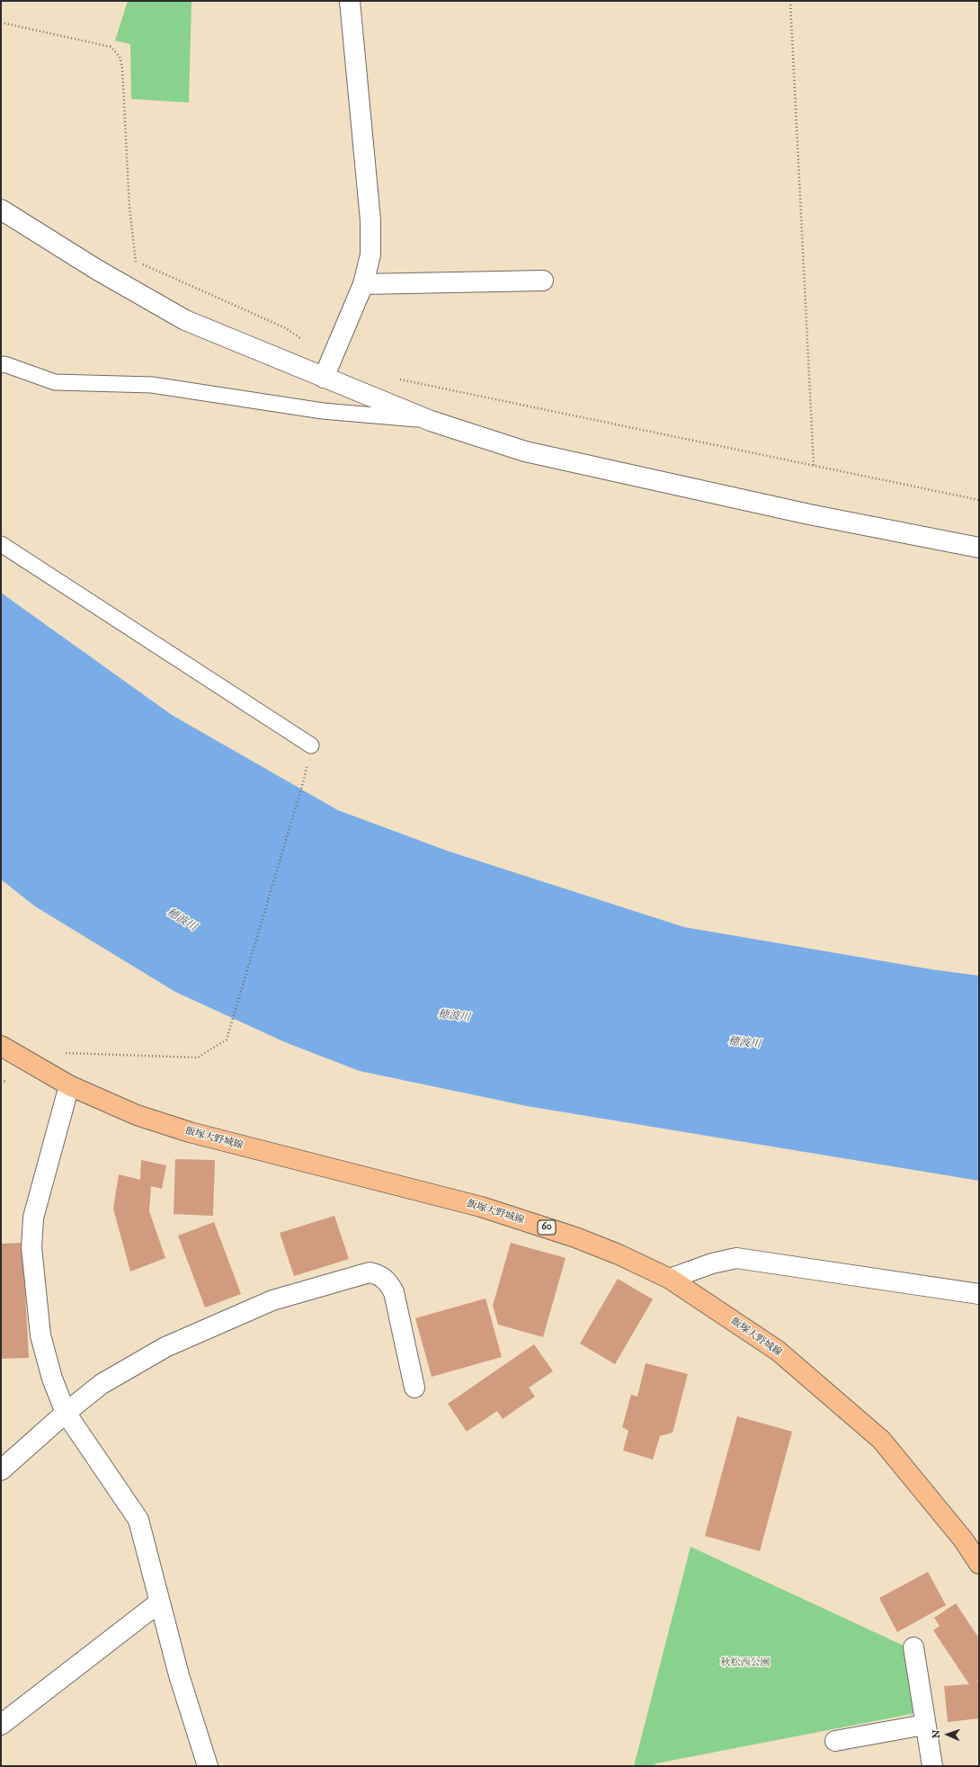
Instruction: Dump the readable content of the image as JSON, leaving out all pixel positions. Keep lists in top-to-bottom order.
{
  "streets": {
    "main road": ["飯塚大野城線", "60"]
  },
  "water": ["穂波川"],
  "parks": ["秋松西公園"],
  "north": "left"
}
